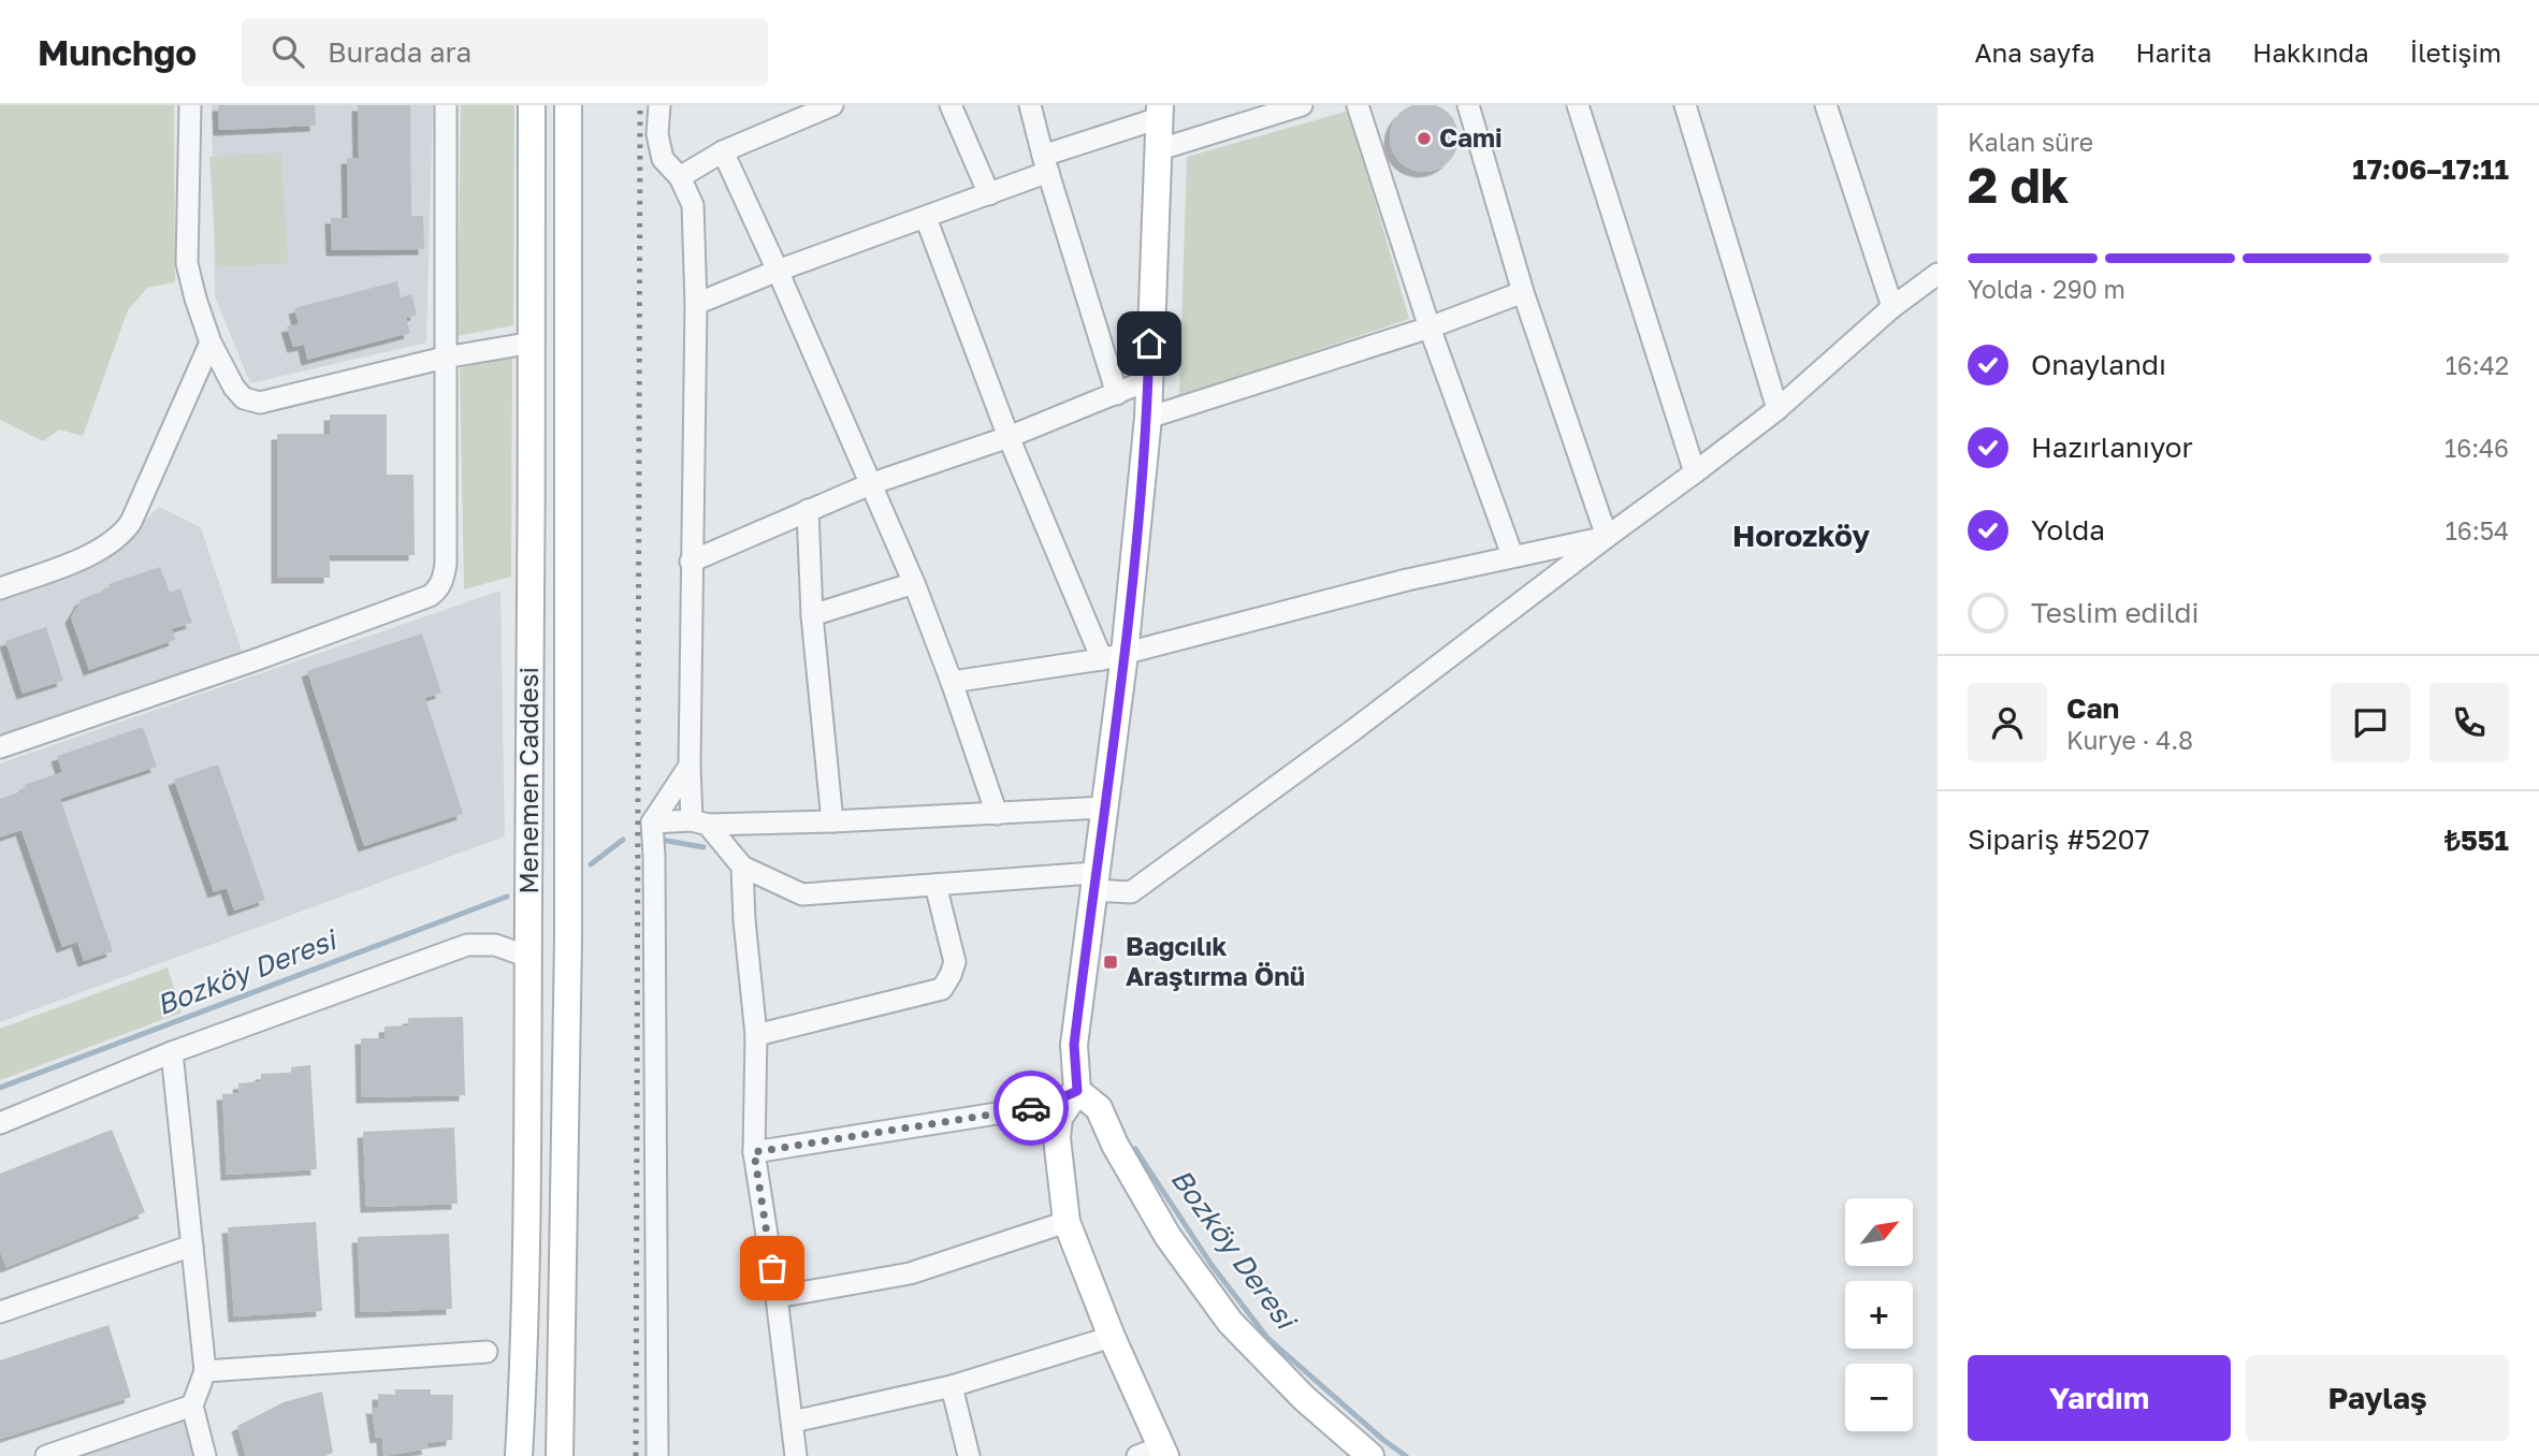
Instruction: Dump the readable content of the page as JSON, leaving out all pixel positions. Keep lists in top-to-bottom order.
{
  "streets": {
    "main road": ["Menemen Caddesi"]
  },
  "districts": ["Horozköy"],
  "water": ["Bozköy Deresi"],
  "places": {
    "other": ["Cami"],
    "transit": ["Bağcılık Araştırma Önü"]
  },
  "north": "top right",
  "page": {
    "header": "Munchgo",
    "search": "Burada ara",
    "nav": [
      "Ana sayfa",
      "Harita",
      "Hakkında",
      "İletişim"
    ],
    "heading": ["2 dk", "Kalan süre", "17:06–17:11"],
    "panel": [
      "Can",
      "Kurye · 4.8",
      "Sipariş #5207",
      "₺551"
    ],
    "bar": "Yolda · 290 m",
    "list": [
      ["Onaylandı", "16:42"],
      ["Hazırlanıyor", "16:46"],
      ["Yolda", "16:54"],
      "Teslim edildi"
    ],
    "map_buttons": ["+", "−"],
    "buttons": ["Yardım", "Paylaş"]
  }
}
